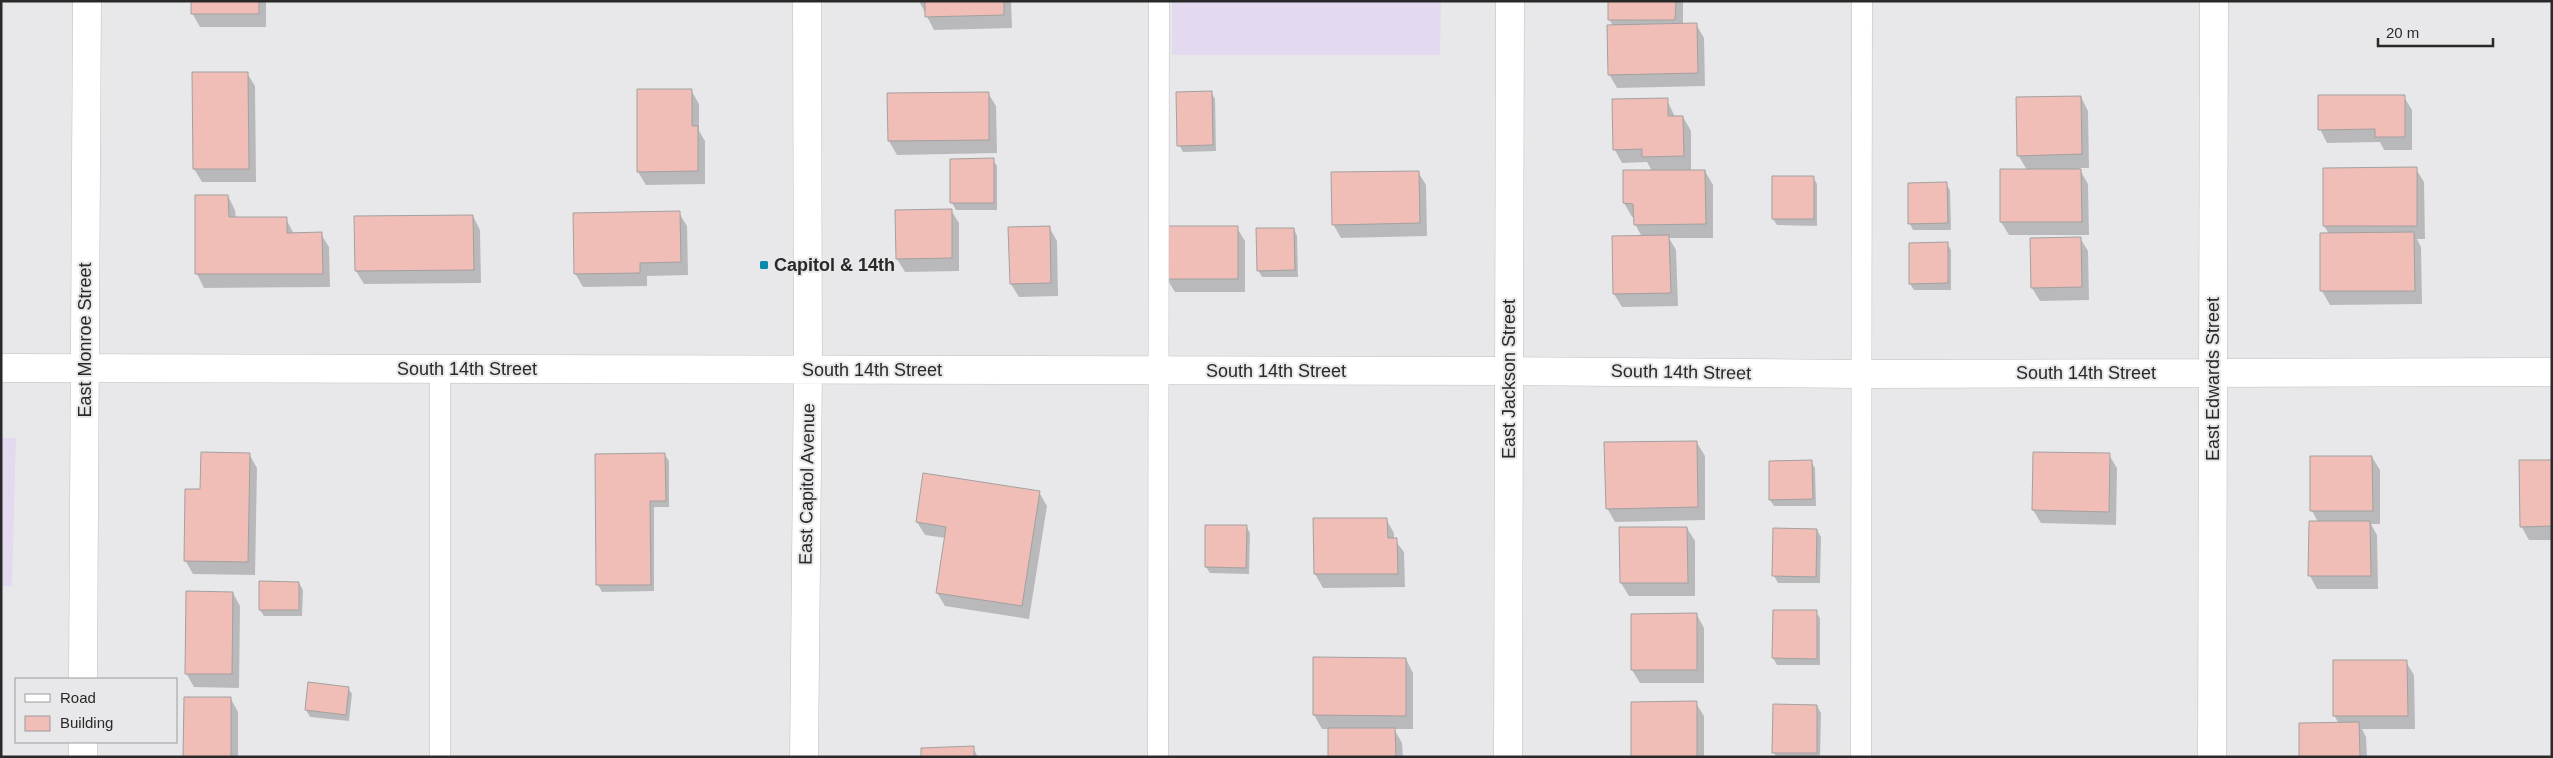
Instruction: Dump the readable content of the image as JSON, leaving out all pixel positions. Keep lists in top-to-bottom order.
{
  "streets": {
    "street": [
      "East Monroe Street",
      "South 14th Street",
      "East Jackson Street",
      "East Edwards Street",
      "East Capitol Avenue"
    ]
  },
  "crossings": [
    ["East Monroe Street", "South 14th Street"],
    ["South 14th Street", "East Jackson Street"],
    ["South 14th Street", "East Edwards Street"],
    ["South 14th Street", "East Capitol Avenue"]
  ],
  "places": {
    "transit": ["Capitol & 14th"]
  },
  "legend": ["Road", "Building"],
  "scale_bar": "20 m"
}
